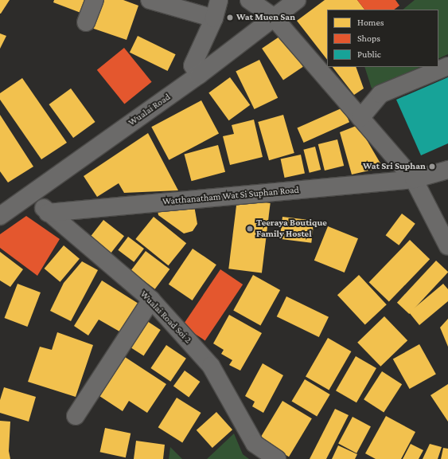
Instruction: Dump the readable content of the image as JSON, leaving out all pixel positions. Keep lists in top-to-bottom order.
{
  "streets": {
    "street": ["Wualai Road", "Watthanatham Wat Si Suphan Road", "Wualai Road Soi 2"]
  },
  "crossings": [
    ["Wualai Road", "Wualai Road Soi 2"],
    ["Watthanatham Wat Si Suphan Road", "Wualai Road Soi 2"]
  ],
  "places": ["Wat Muen San", "Wat Sri Suphan", "Teeraya Boutique Family Hostel"],
  "legend": ["Homes", "Shops", "Public"]
}
